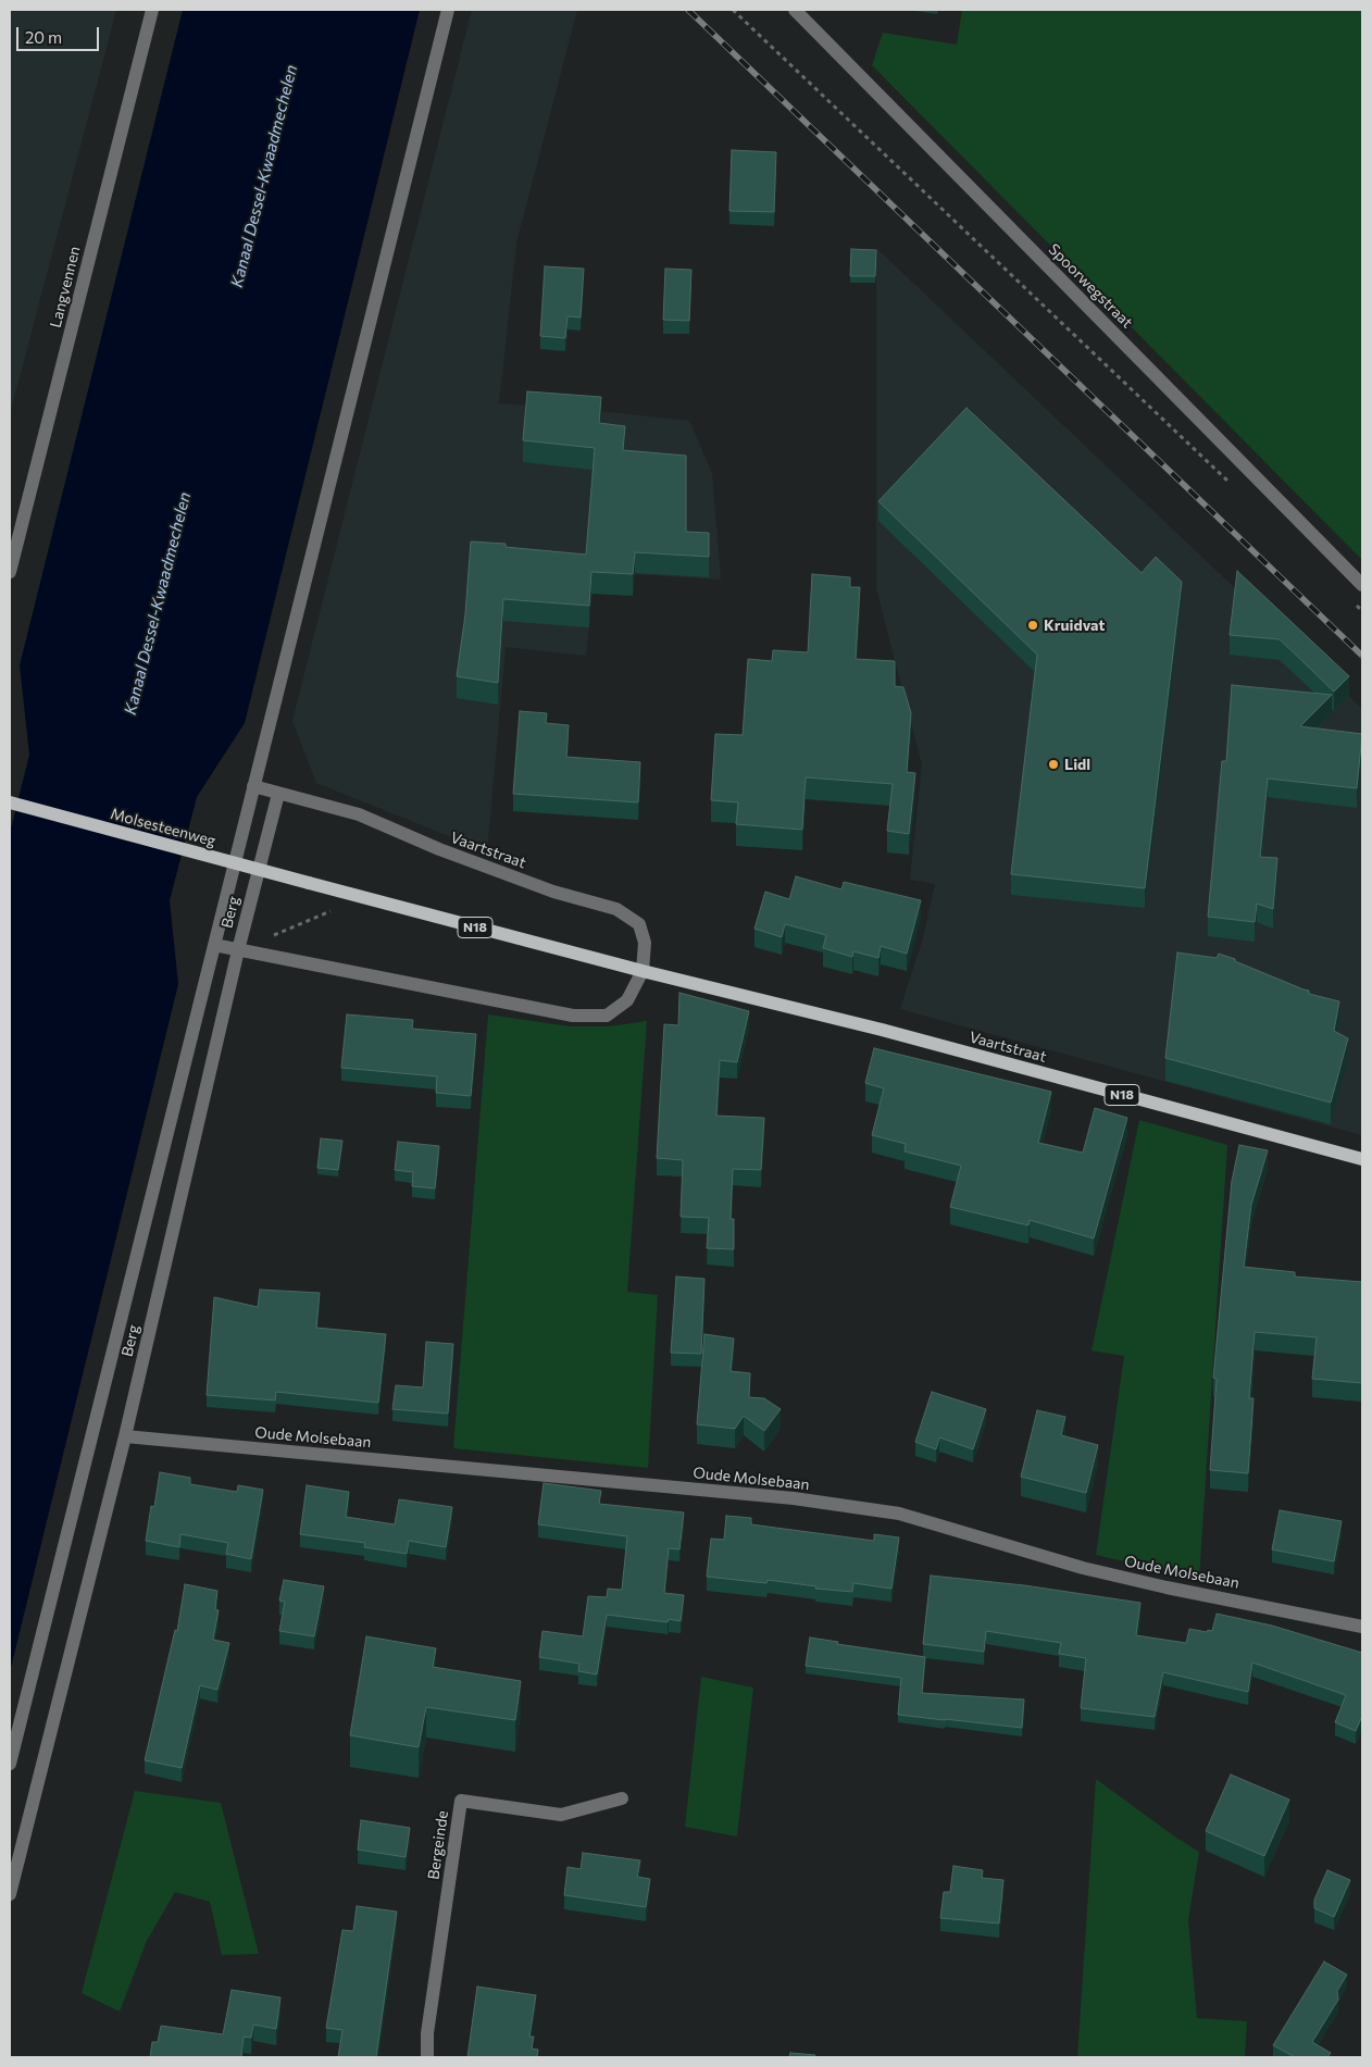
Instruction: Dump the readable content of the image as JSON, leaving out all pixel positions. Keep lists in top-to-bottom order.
{
  "streets": {
    "main road": ["Molsesteenweg", "Vaartstraat", "N18"],
    "street": [
      "Spoorwegstraat",
      "Langvennen",
      "Berg",
      "Oude Molsebaan",
      "Bergeinde"
    ]
  },
  "crossings": [
    ["Molsesteenweg", "Vaartstraat"],
    ["Vaartstraat", "Berg"],
    ["Berg", "Oude Molsebaan"]
  ],
  "water": ["Kanaal Dessel-Kwaadmechelen"],
  "places": ["Kruidvat", "Lidl"],
  "scale_bar": "20 m"
}
